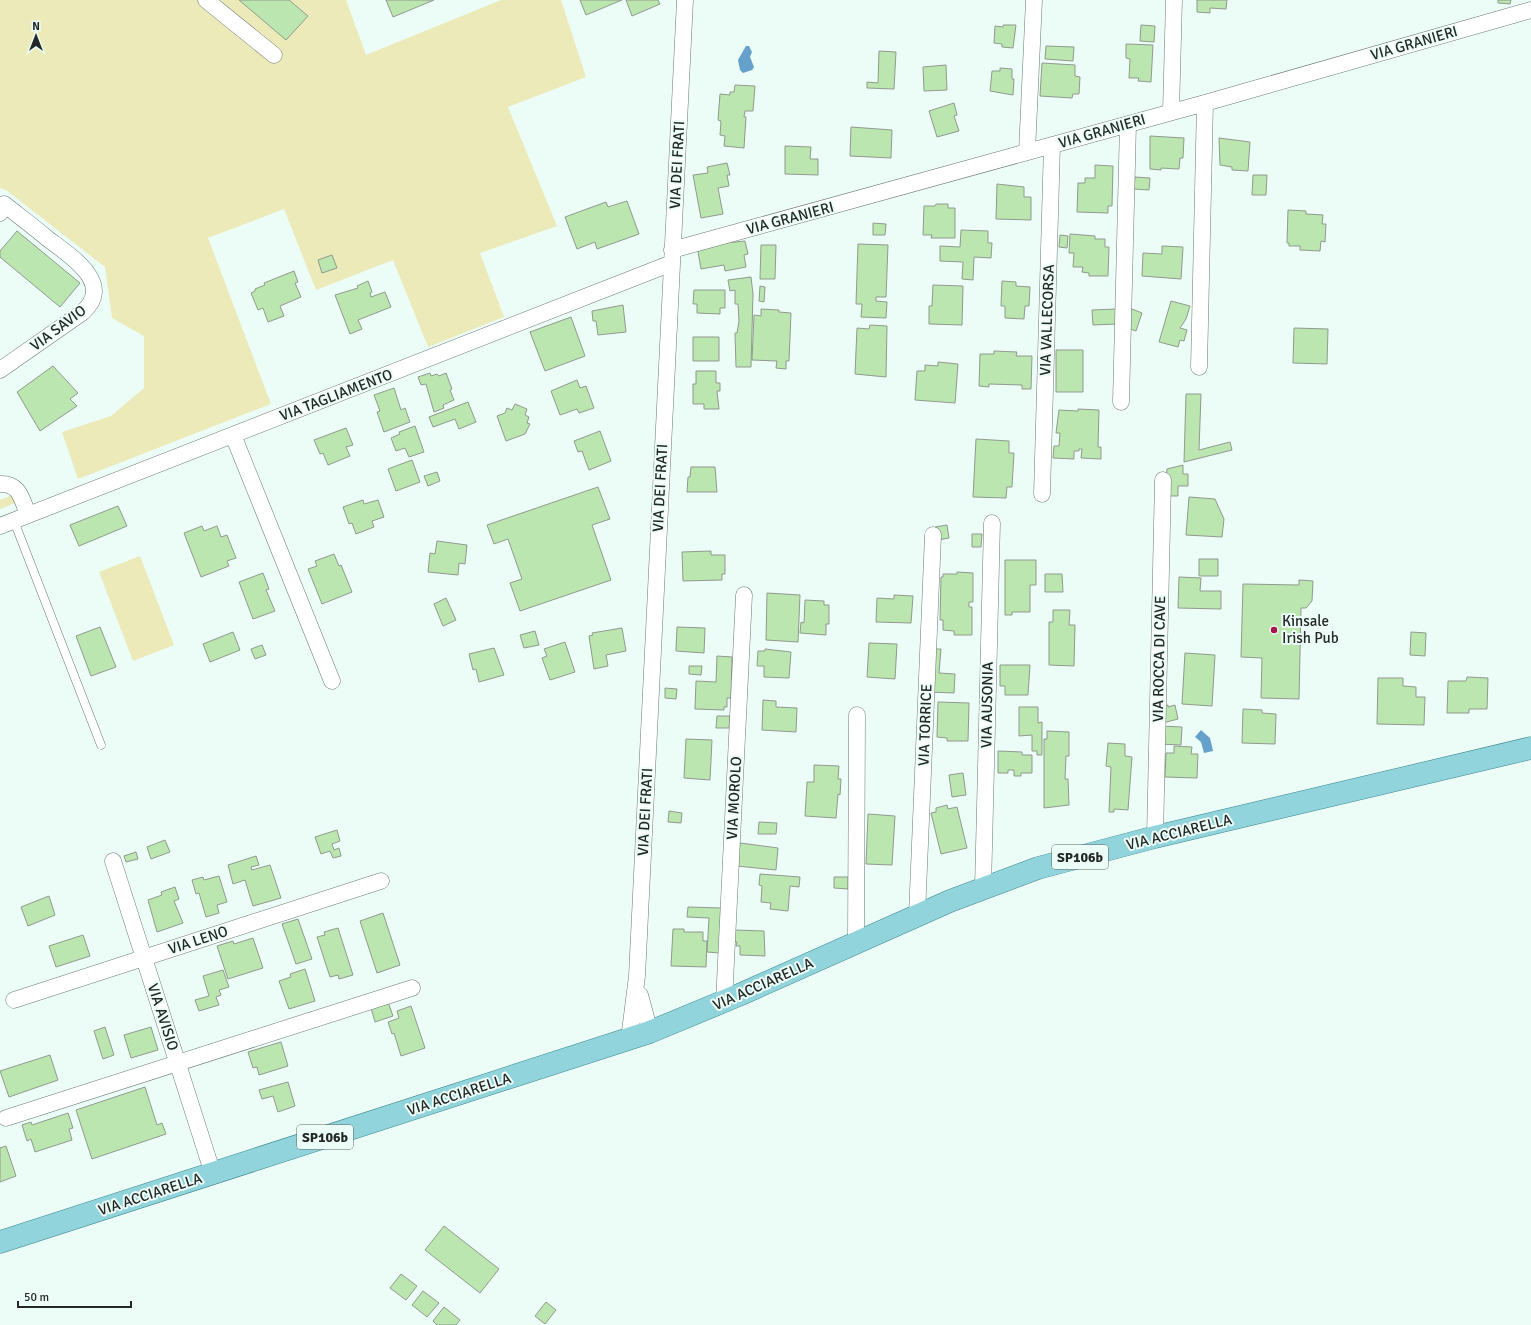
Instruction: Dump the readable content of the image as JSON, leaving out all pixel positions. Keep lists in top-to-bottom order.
{
  "streets": {
    "main road": ["VIA ACCIARELLA", "SP106b"],
    "street": [
      "VIA GRANIERI",
      "VIA DEI FRATI",
      "VIA VALLECORSA",
      "VIA SAVIO",
      "VIA TAGLIAMENTO",
      "VIA ROCCA DI CAVE",
      "VIA AUSONIA",
      "VIA TORRICE",
      "VIA MOROLO",
      "VIA LENO",
      "VIA AVISIO"
    ]
  },
  "crossings": [
    ["VIA GRANIERI", "VIA DEI FRATI"],
    ["VIA GRANIERI", "VIA VALLECORSA"],
    ["VIA GRANIERI", "VIA TAGLIAMENTO"],
    ["VIA DEI FRATI", "VIA TAGLIAMENTO"],
    ["VIA DEI FRATI", "VIA ACCIARELLA"],
    ["VIA ROCCA DI CAVE", "VIA ACCIARELLA"],
    ["VIA AUSONIA", "VIA ACCIARELLA"],
    ["VIA TORRICE", "VIA ACCIARELLA"],
    ["VIA MOROLO", "VIA ACCIARELLA"],
    ["VIA ACCIARELLA", "VIA AVISIO"],
    ["VIA LENO", "VIA AVISIO"]
  ],
  "places": ["Kinsale Irish Pub"],
  "scale_bar": "50 m",
  "north": "top"
}
